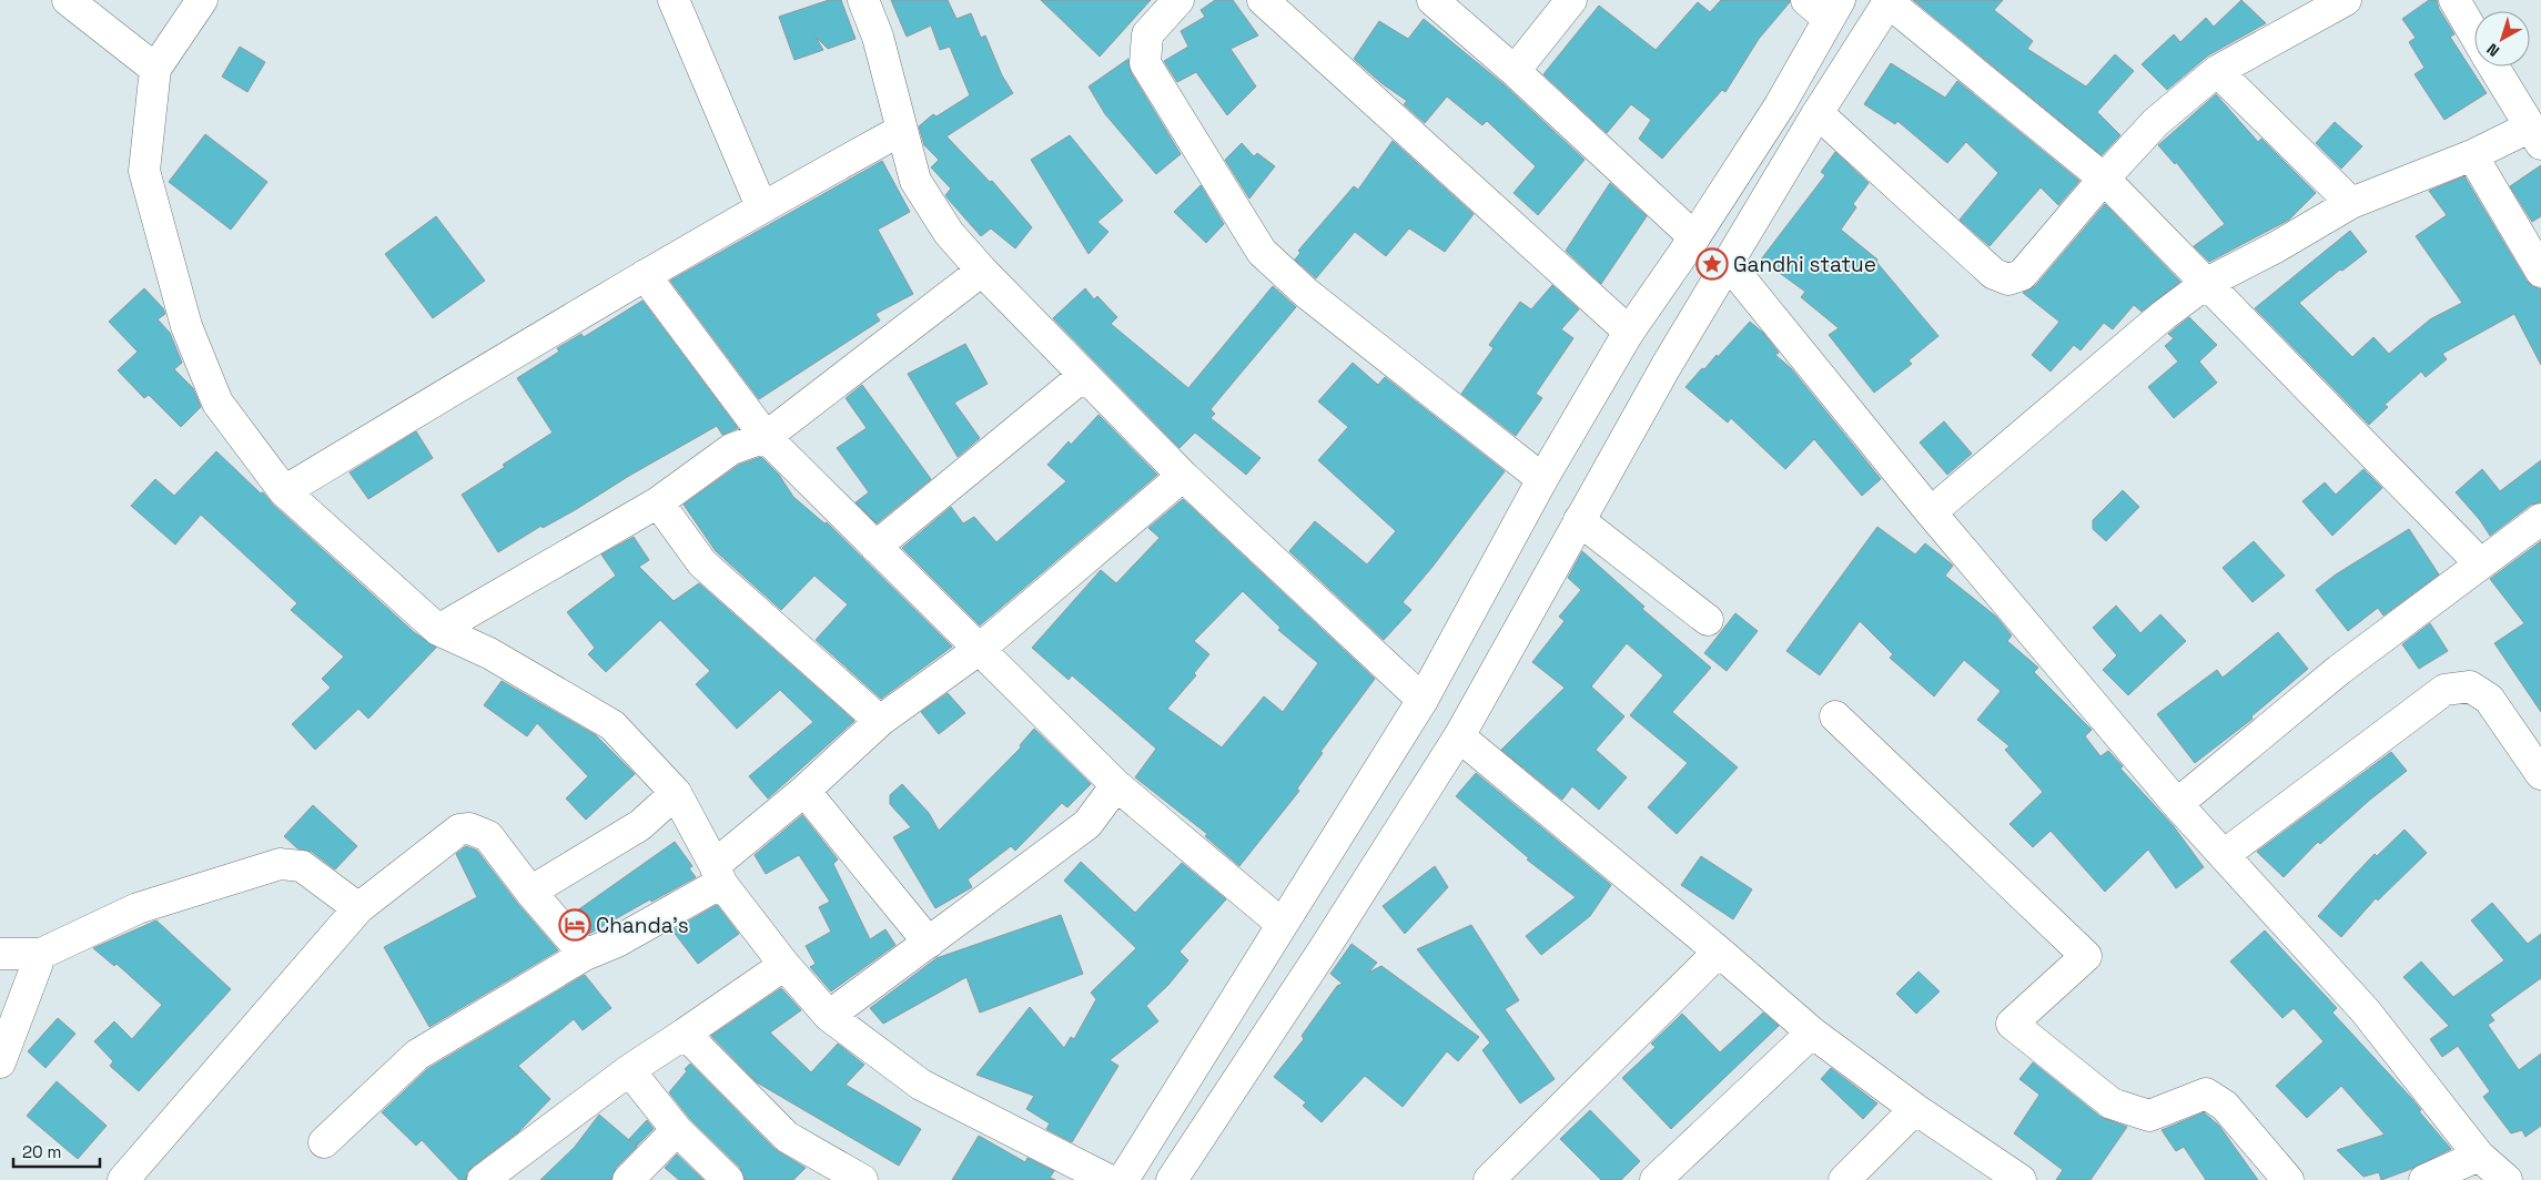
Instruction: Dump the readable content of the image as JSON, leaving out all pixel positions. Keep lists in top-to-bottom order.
{
  "places": {
    "place": ["Gandhi statue"],
    "hotel": ["Chanda's"]
  },
  "scale_bar": "20 m",
  "north": "bottom left"
}
